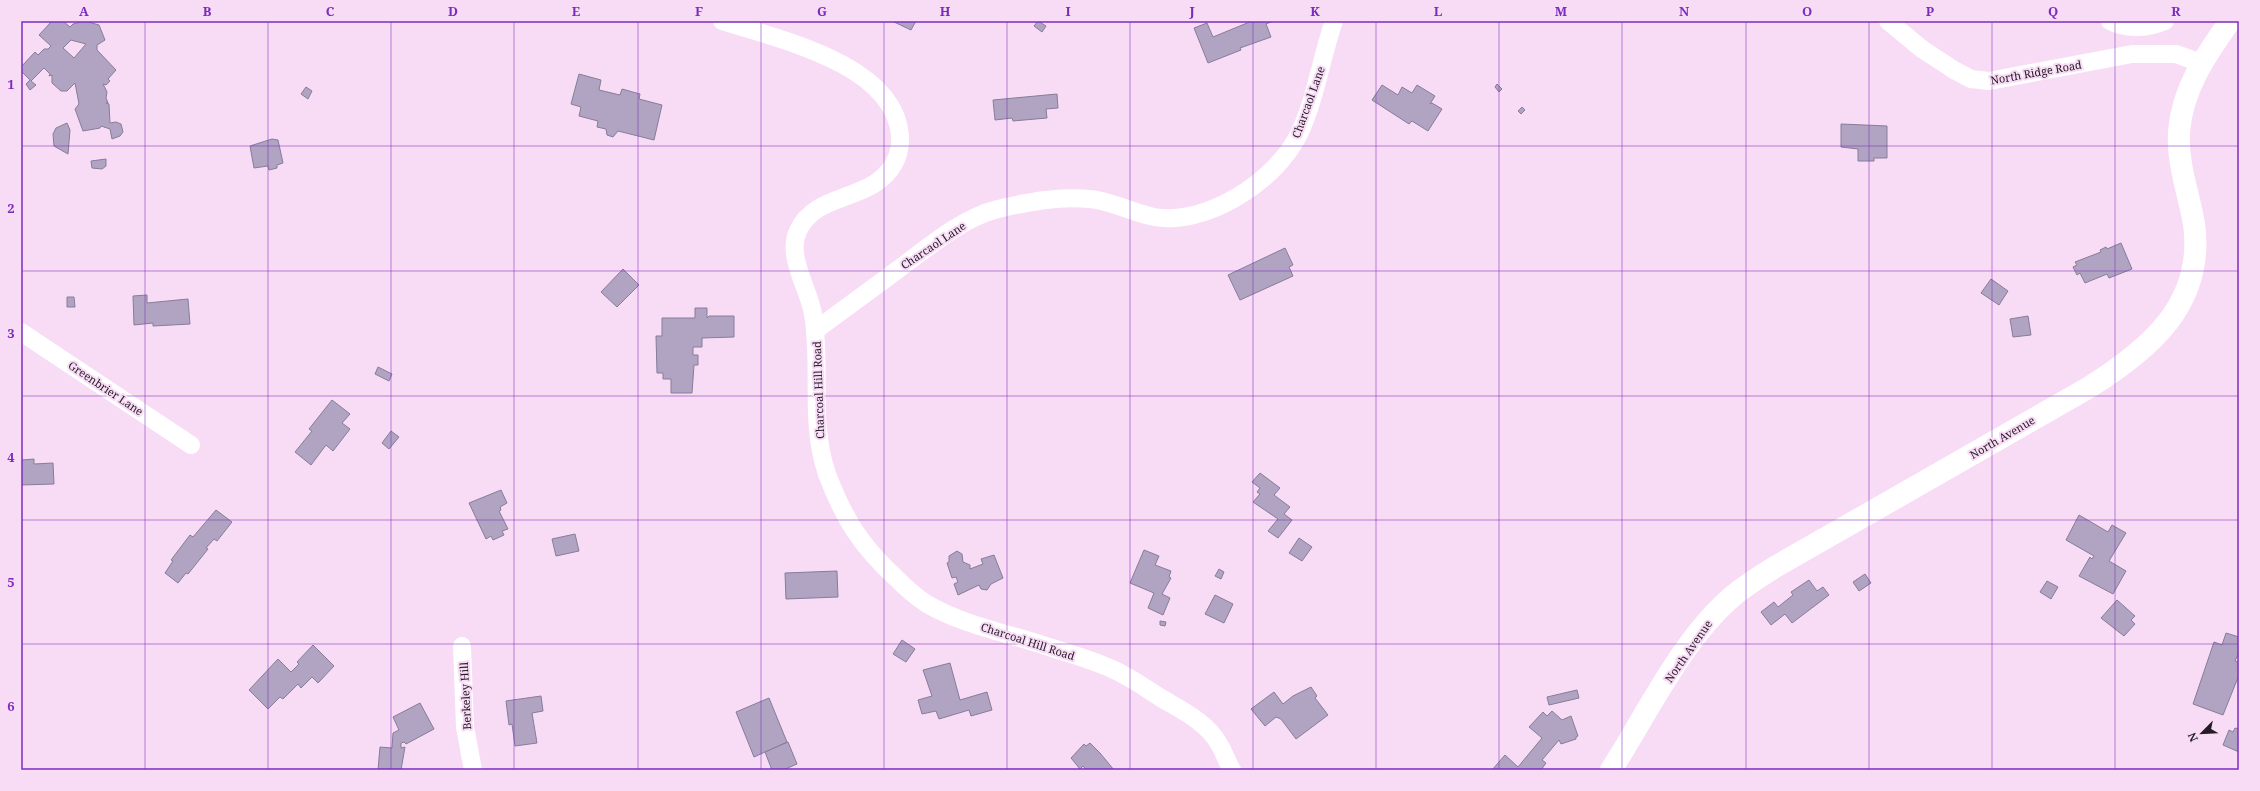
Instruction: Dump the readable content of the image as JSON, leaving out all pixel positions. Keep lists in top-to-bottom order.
{
  "streets": {
    "street": [
      "North Ridge Road",
      "Charcaol Lane",
      "Greenbrier Lane",
      "Charcoal Hill Road",
      "North Avenue",
      "Berkeley Hill"
    ]
  },
  "crossings": [
    ["North Ridge Road", "North Avenue"],
    ["Charcaol Lane", "Charcoal Hill Road"]
  ],
  "north": "bottom left",
  "grid": {
    "columns": [
      "A",
      "B",
      "C",
      "D",
      "E",
      "F",
      "G",
      "H",
      "I",
      "J",
      "K",
      "L",
      "M",
      "N",
      "O",
      "P",
      "Q",
      "R"
    ],
    "rows": [
      "1",
      "2",
      "3",
      "4",
      "5",
      "6"
    ]
  }
}
